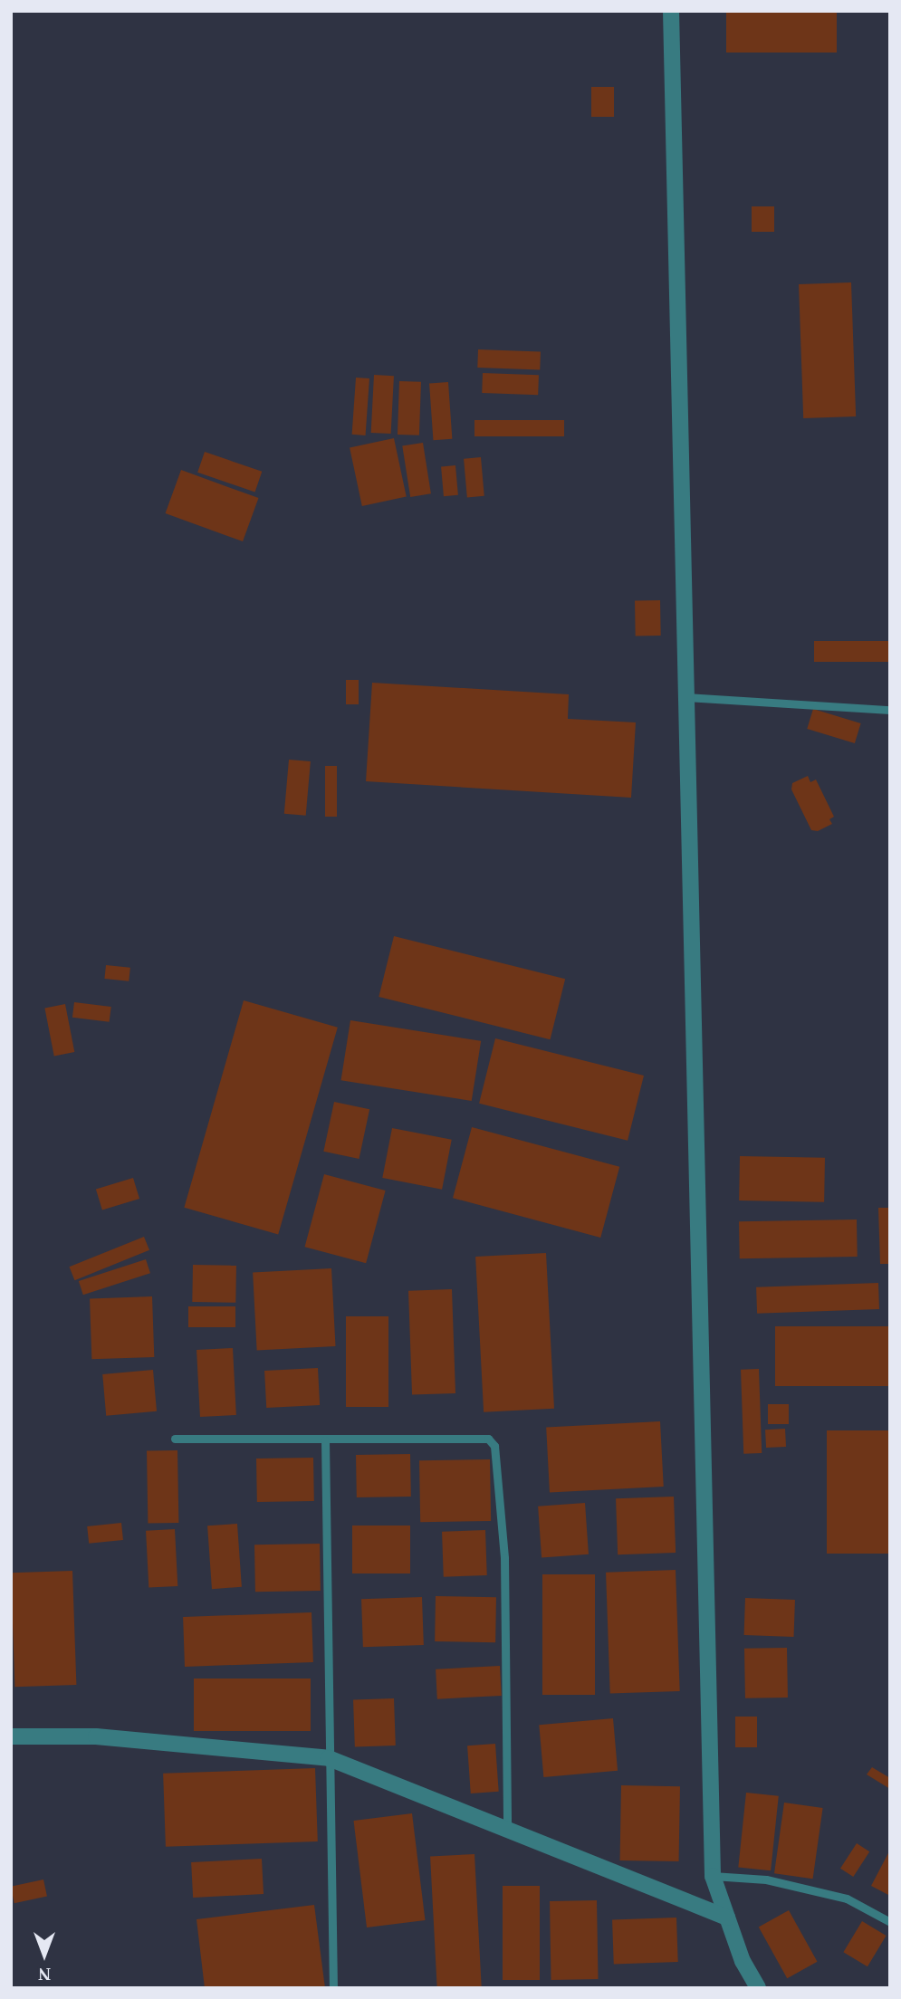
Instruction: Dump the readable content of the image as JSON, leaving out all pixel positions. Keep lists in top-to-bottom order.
{
  "north": "bottom"
}
